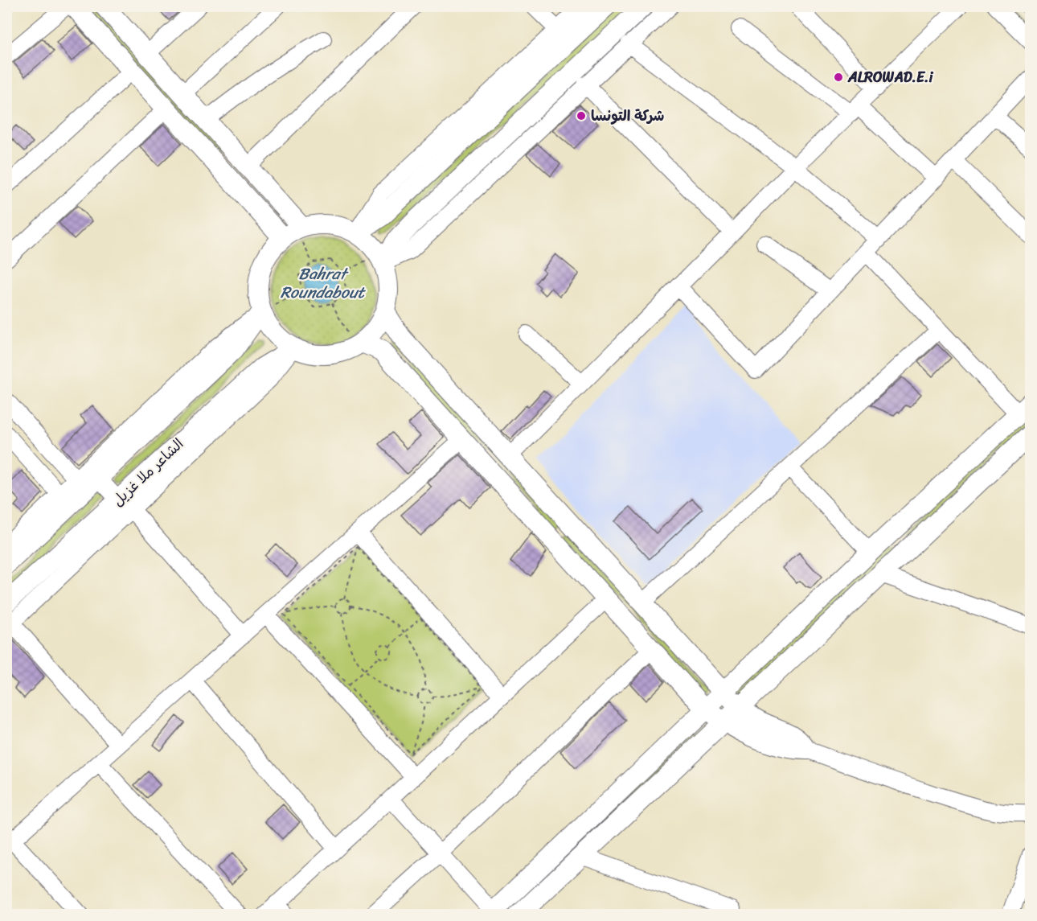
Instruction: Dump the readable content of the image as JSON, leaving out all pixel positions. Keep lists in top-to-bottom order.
{
  "streets": {
    "main road": ["الشاعر ملا غزيل"]
  },
  "water": ["Bahrat Roundabout"],
  "places": ["ALROWAD.E.i", "شركة التونسا"]
}
